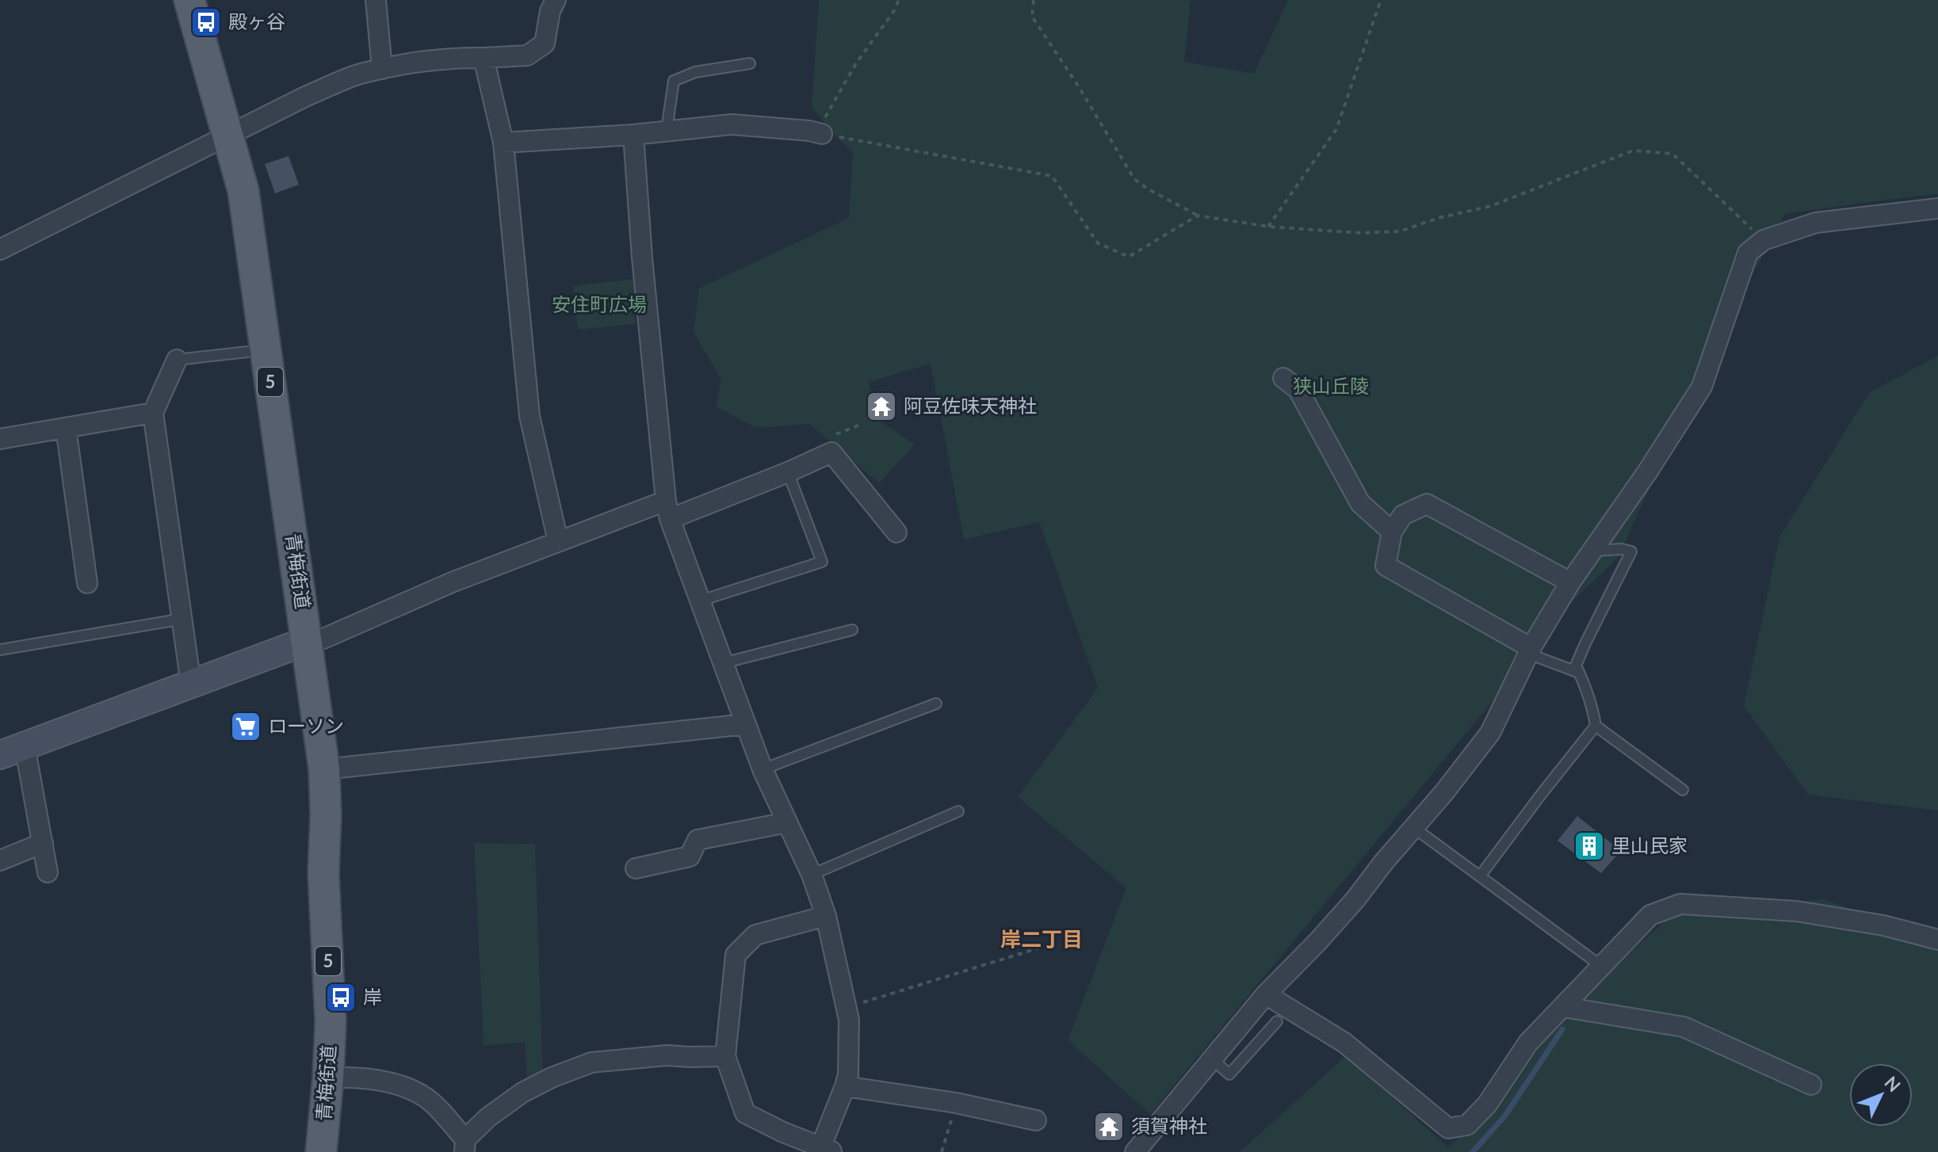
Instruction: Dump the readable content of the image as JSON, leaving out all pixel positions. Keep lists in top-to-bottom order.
{
  "streets": {
    "main road": ["5", "青梅街道"]
  },
  "districts": ["岸二丁目"],
  "parks": ["安住町広場", "狭山丘陵"],
  "places": {
    "bus stop": ["殿ヶ谷", "岸"],
    "temple": ["阿豆佐味天神社", "須賀神社"],
    "supermarket": ["ローソン"],
    "building": ["里山民家"]
  },
  "north": "top right"
}
